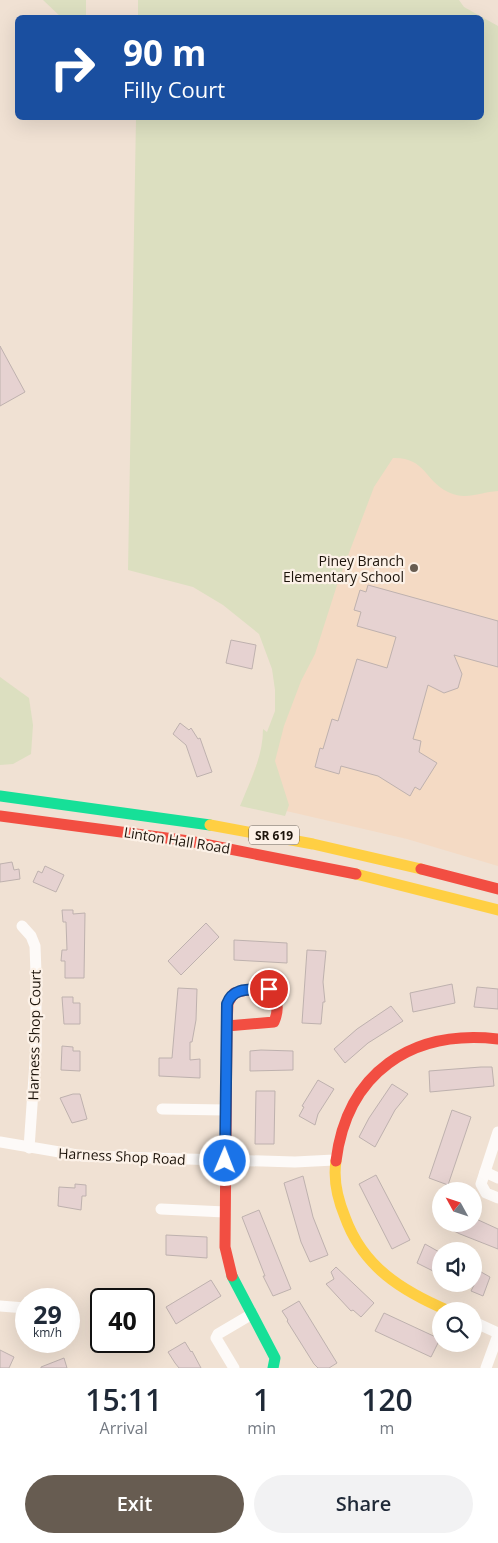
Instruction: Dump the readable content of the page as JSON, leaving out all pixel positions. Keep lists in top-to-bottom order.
{
  "streets": {
    "main road": ["SR 619", "Linton Hall Road"],
    "street": ["Harness Shop Court", "Harness Shop Road"]
  },
  "crossings": [
    ["Harness Shop Court", "Harness Shop Road"]
  ],
  "places": ["Piney Branch Elementary School"],
  "north": "top left",
  "page": {
    "turn": ["90 m", "Filly Court"],
    "speed": "29 km/h",
    "limit": "40",
    "eta": [
      "15:11",
      "Arrival",
      "1",
      "min",
      "120",
      "m"
    ],
    "buttons": ["Exit", "Share"]
  }
}
